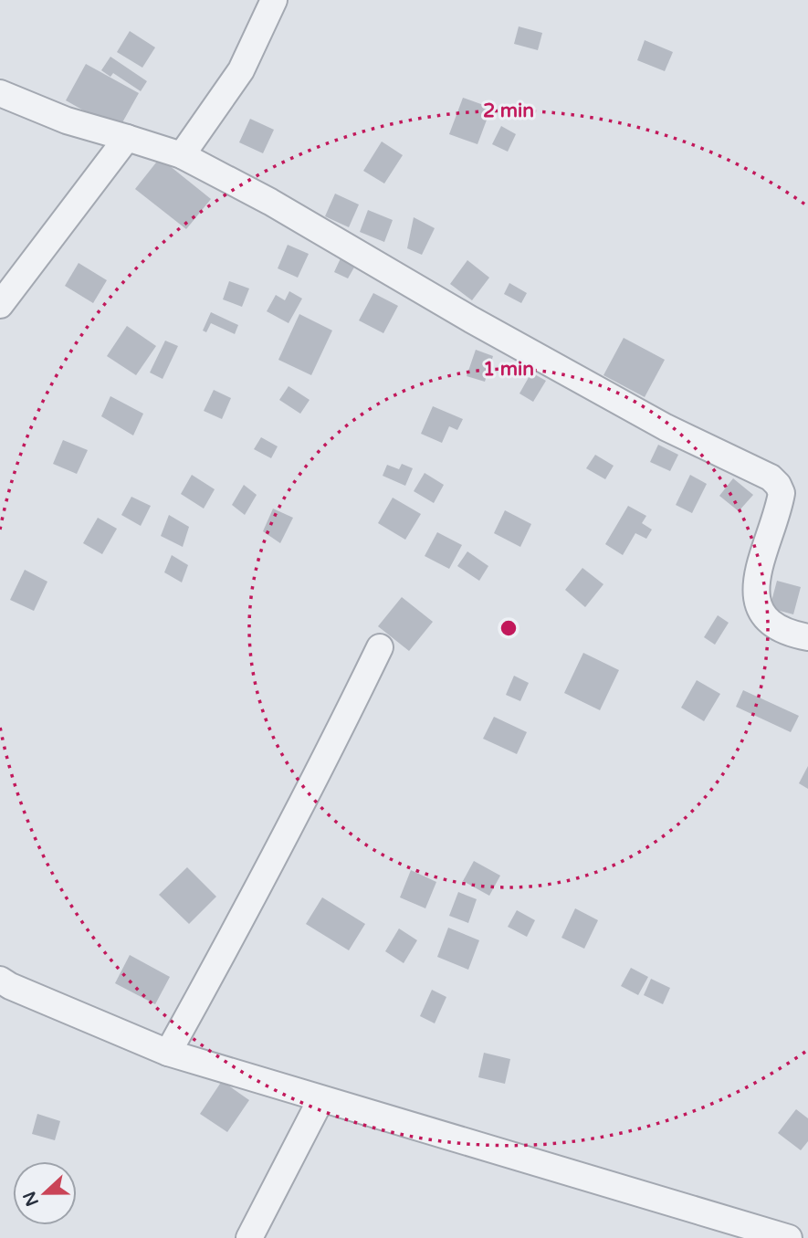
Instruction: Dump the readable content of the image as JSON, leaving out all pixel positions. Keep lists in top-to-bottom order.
{
  "north": "left",
  "rings": ["2 min", "1 min"]
}
